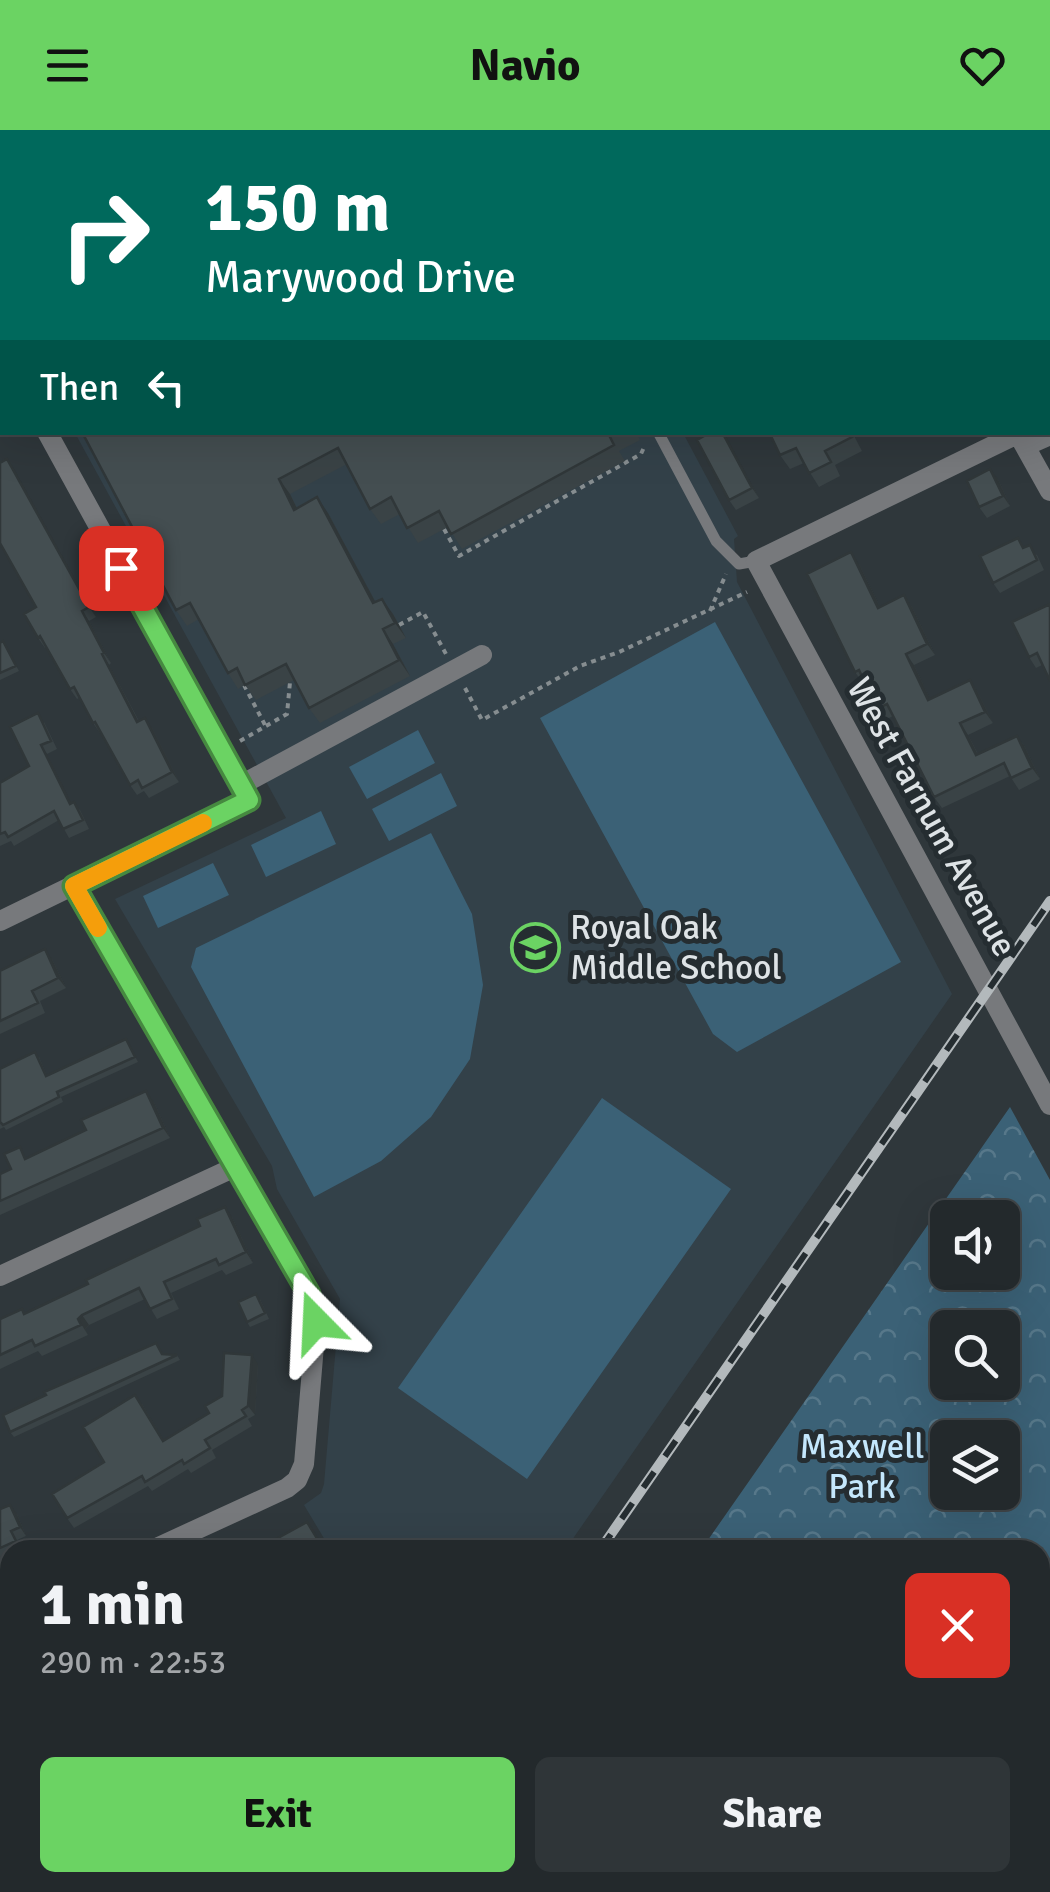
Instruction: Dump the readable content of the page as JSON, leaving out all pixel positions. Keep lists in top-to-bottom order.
{
  "streets": {
    "street": ["West Farnum Avenue"]
  },
  "parks": ["Maxwell Park"],
  "places": {
    "school or university": ["Royal Oak Middle School"]
  },
  "page": {
    "header": "Navio",
    "turn": ["150 m", "Marywood Drive"],
    "then": "Then",
    "heading": ["1 min", "290 m · 22:53"],
    "buttons": ["Exit", "Share"]
  }
}
